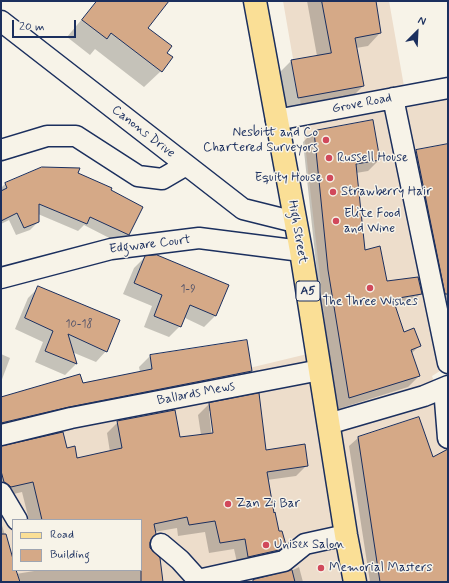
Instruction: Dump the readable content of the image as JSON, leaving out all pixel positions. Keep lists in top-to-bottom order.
{
  "streets": {
    "main road": ["High Street", "A5"],
    "street": [
      "Grove Road",
      "Canons Drive",
      "Edgware Court",
      "Ballards Mews"
    ]
  },
  "crossings": [
    ["Grove Road", "High Street"],
    ["Canons Drive", "High Street"],
    ["High Street", "Edgware Court"],
    ["High Street", "Ballards Mews"]
  ],
  "places": [
    "Nesbitt and Co Chartered Surveyors",
    "Russell House",
    "Equity House",
    "Strawberry Hair",
    "Elite Food and Wine",
    "The Three Wishes",
    "Zan Zi Bar",
    "Unisex Salon",
    "Memorial Masters"
  ],
  "house_numbers": ["1-9", "10-18"],
  "legend": ["Road", "Building"],
  "scale_bar": "20 m",
  "north": "top right"
}
